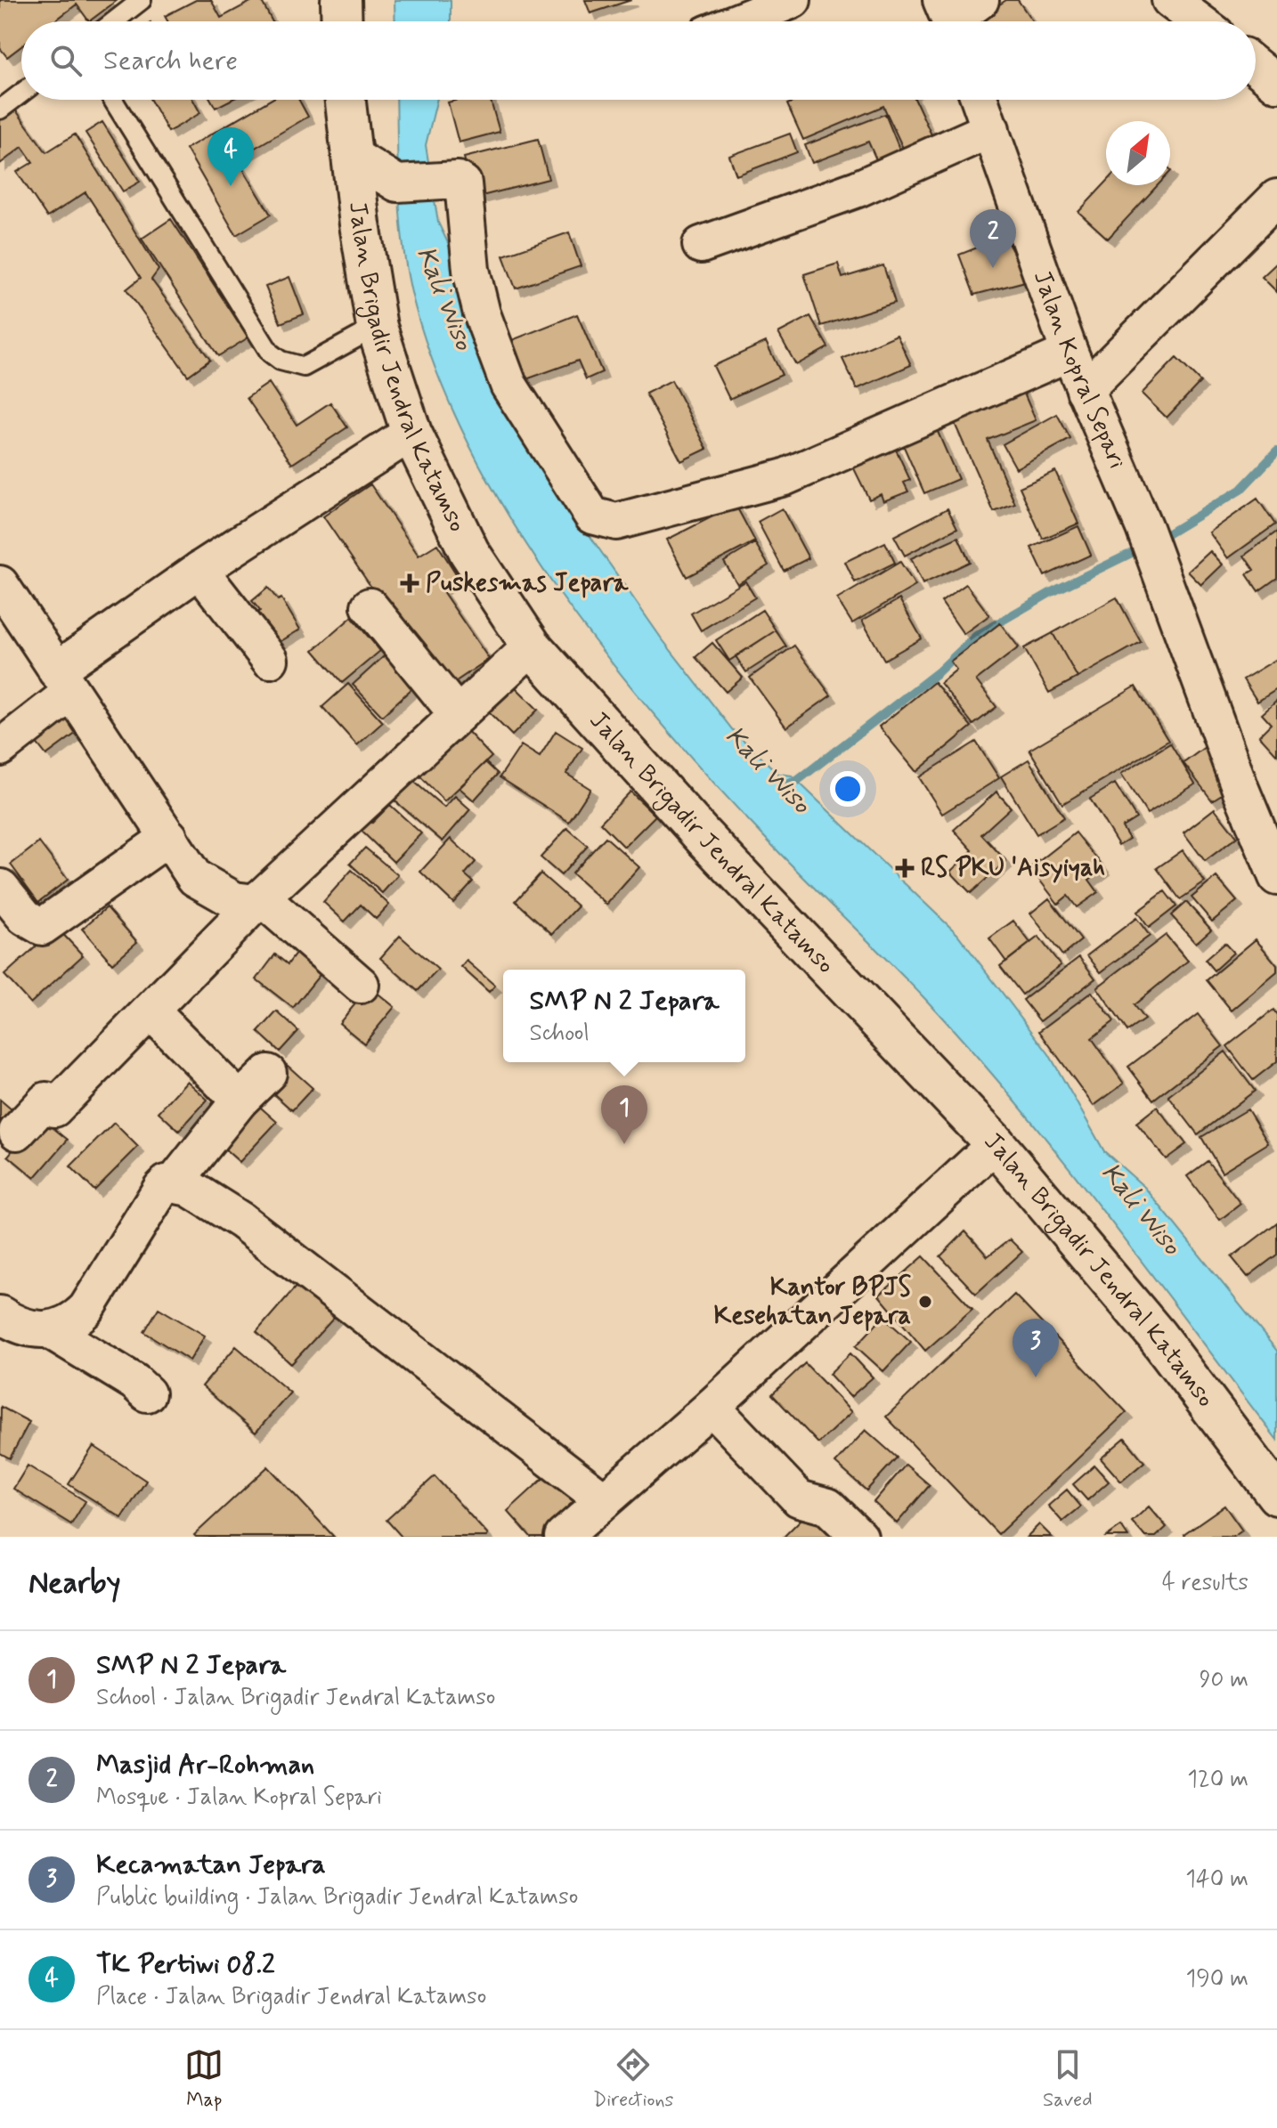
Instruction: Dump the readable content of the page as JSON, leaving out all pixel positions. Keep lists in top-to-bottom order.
{
  "streets": {
    "street": ["Jalan Brigadir Jendral Katamso", "Jalan Kopral Separi"]
  },
  "water": ["Kali Wiso"],
  "places": {
    "health": ["Puskesmas Jepara", "RS PKU 'Aisyiyah"],
    "other": ["Kantor BPJS Kesehatan Jepara"]
  },
  "north": "top right",
  "page": {
    "search": "Search here",
    "pins": [
      "4",
      "2",
      "1",
      "3"
    ],
    "popup": ["SMP N 2 Jepara", "School"],
    "heading": ["Nearby", "4 results"],
    "list": [
      {
        "mark": "1",
        "name": "SMP N 2 Jepara",
        "note": "School · Jalan Brigadir Jendral Katamso",
        "value": "90 m"
      },
      {
        "mark": "2",
        "name": "Masjid Ar-Rohman",
        "note": "Mosque · Jalan Kopral Separi",
        "value": "120 m"
      },
      {
        "mark": "3",
        "name": "Kecamatan Jepara",
        "note": "Public building · Jalan Brigadir Jendral Katamso",
        "value": "140 m"
      },
      {
        "mark": "4",
        "name": "TK Pertiwi 08.2",
        "note": "Place · Jalan Brigadir Jendral Katamso",
        "value": "190 m"
      }
    ],
    "nav": ["Map", "Directions", "Saved"]
  }
}
